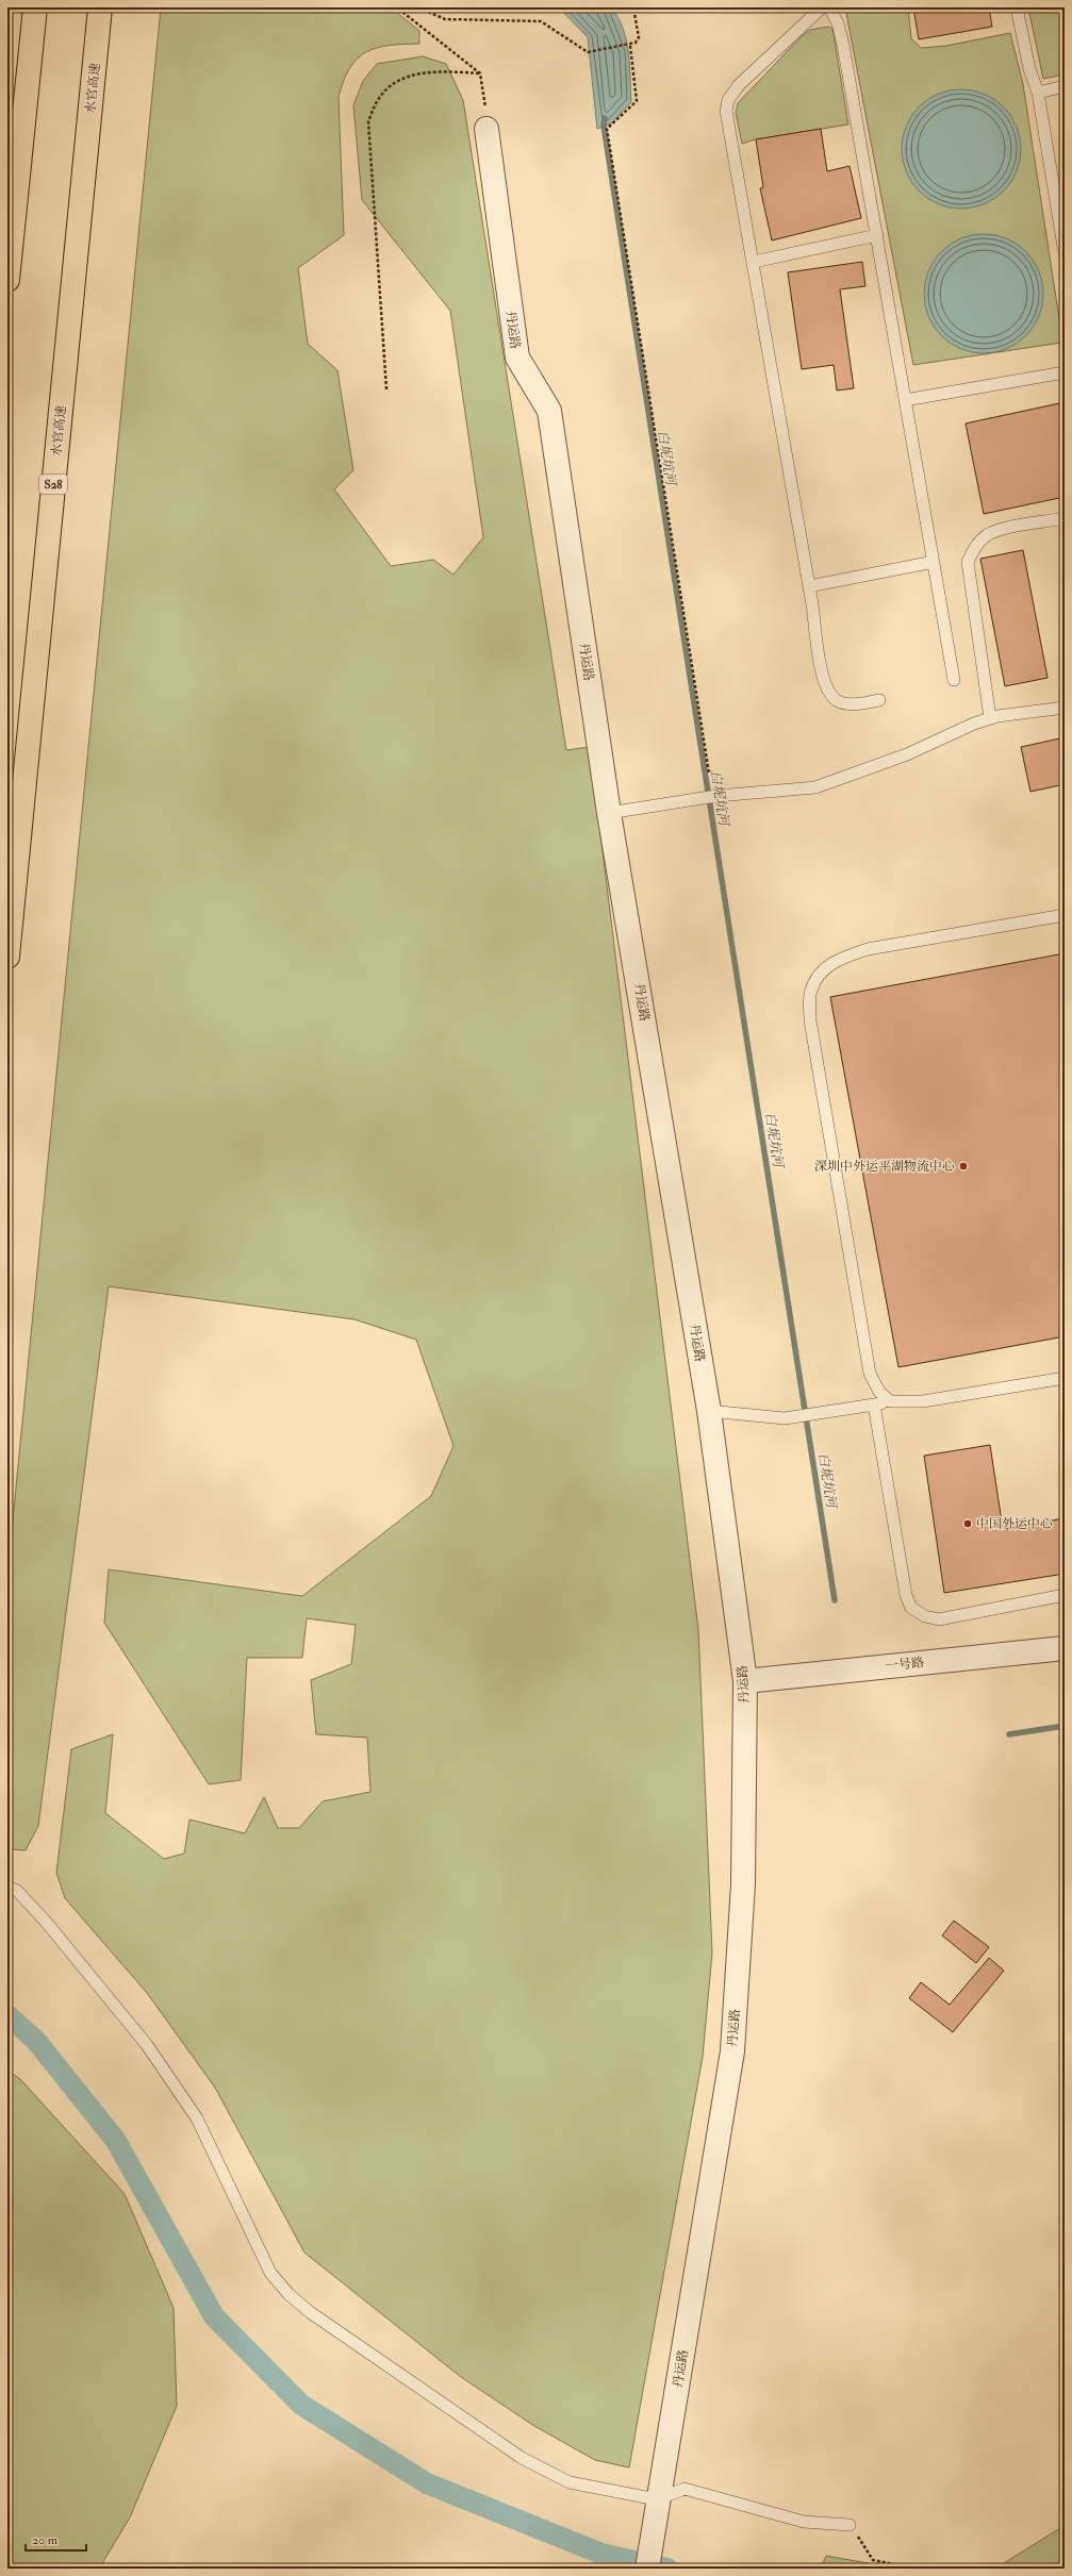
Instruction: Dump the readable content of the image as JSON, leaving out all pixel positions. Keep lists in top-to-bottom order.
{
  "streets": {
    "highway": ["水官高速", "S28"],
    "street": ["丹运路", "一号路"]
  },
  "crossings": [
    ["丹运路", "一号路"]
  ],
  "water": ["白坭坑河"],
  "places": ["深圳中外运平湖物流中心", "中国外运中心"],
  "scale_bar": "20 m"
}
